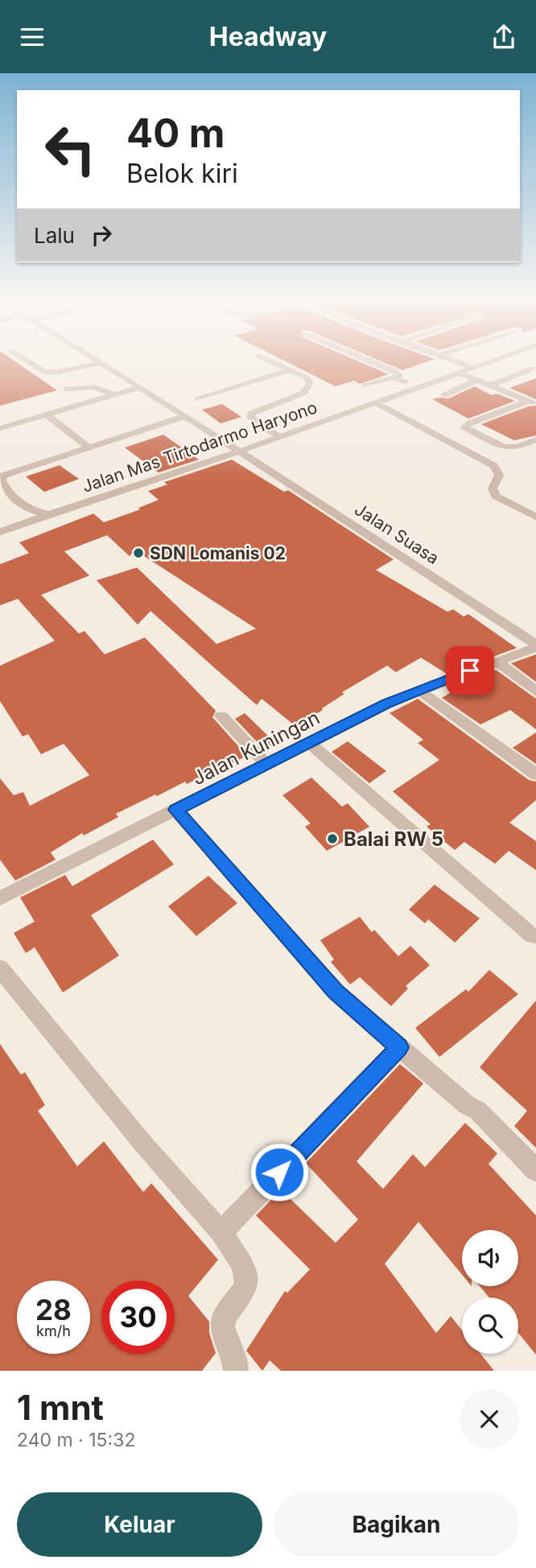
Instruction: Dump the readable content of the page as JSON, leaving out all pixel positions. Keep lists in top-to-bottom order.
{
  "streets": {
    "street": ["Jalan Mas Tirtodarmo Haryono", "Jalan Suasa", "Jalan Kuningan"]
  },
  "crossings": [
    ["Jalan Mas Tirtodarmo Haryono", "Jalan Suasa"],
    ["Jalan Suasa", "Jalan Kuningan"]
  ],
  "places": ["SDN Lomanis 02", "Balai RW 5"],
  "page": {
    "header": "Headway",
    "turn": ["40 m", "Belok kiri"],
    "then": "Lalu",
    "speed": "28 km/h",
    "limit": "30",
    "heading": ["1 mnt", "240 m · 15:32"],
    "buttons": ["Keluar", "Bagikan"]
  }
}
